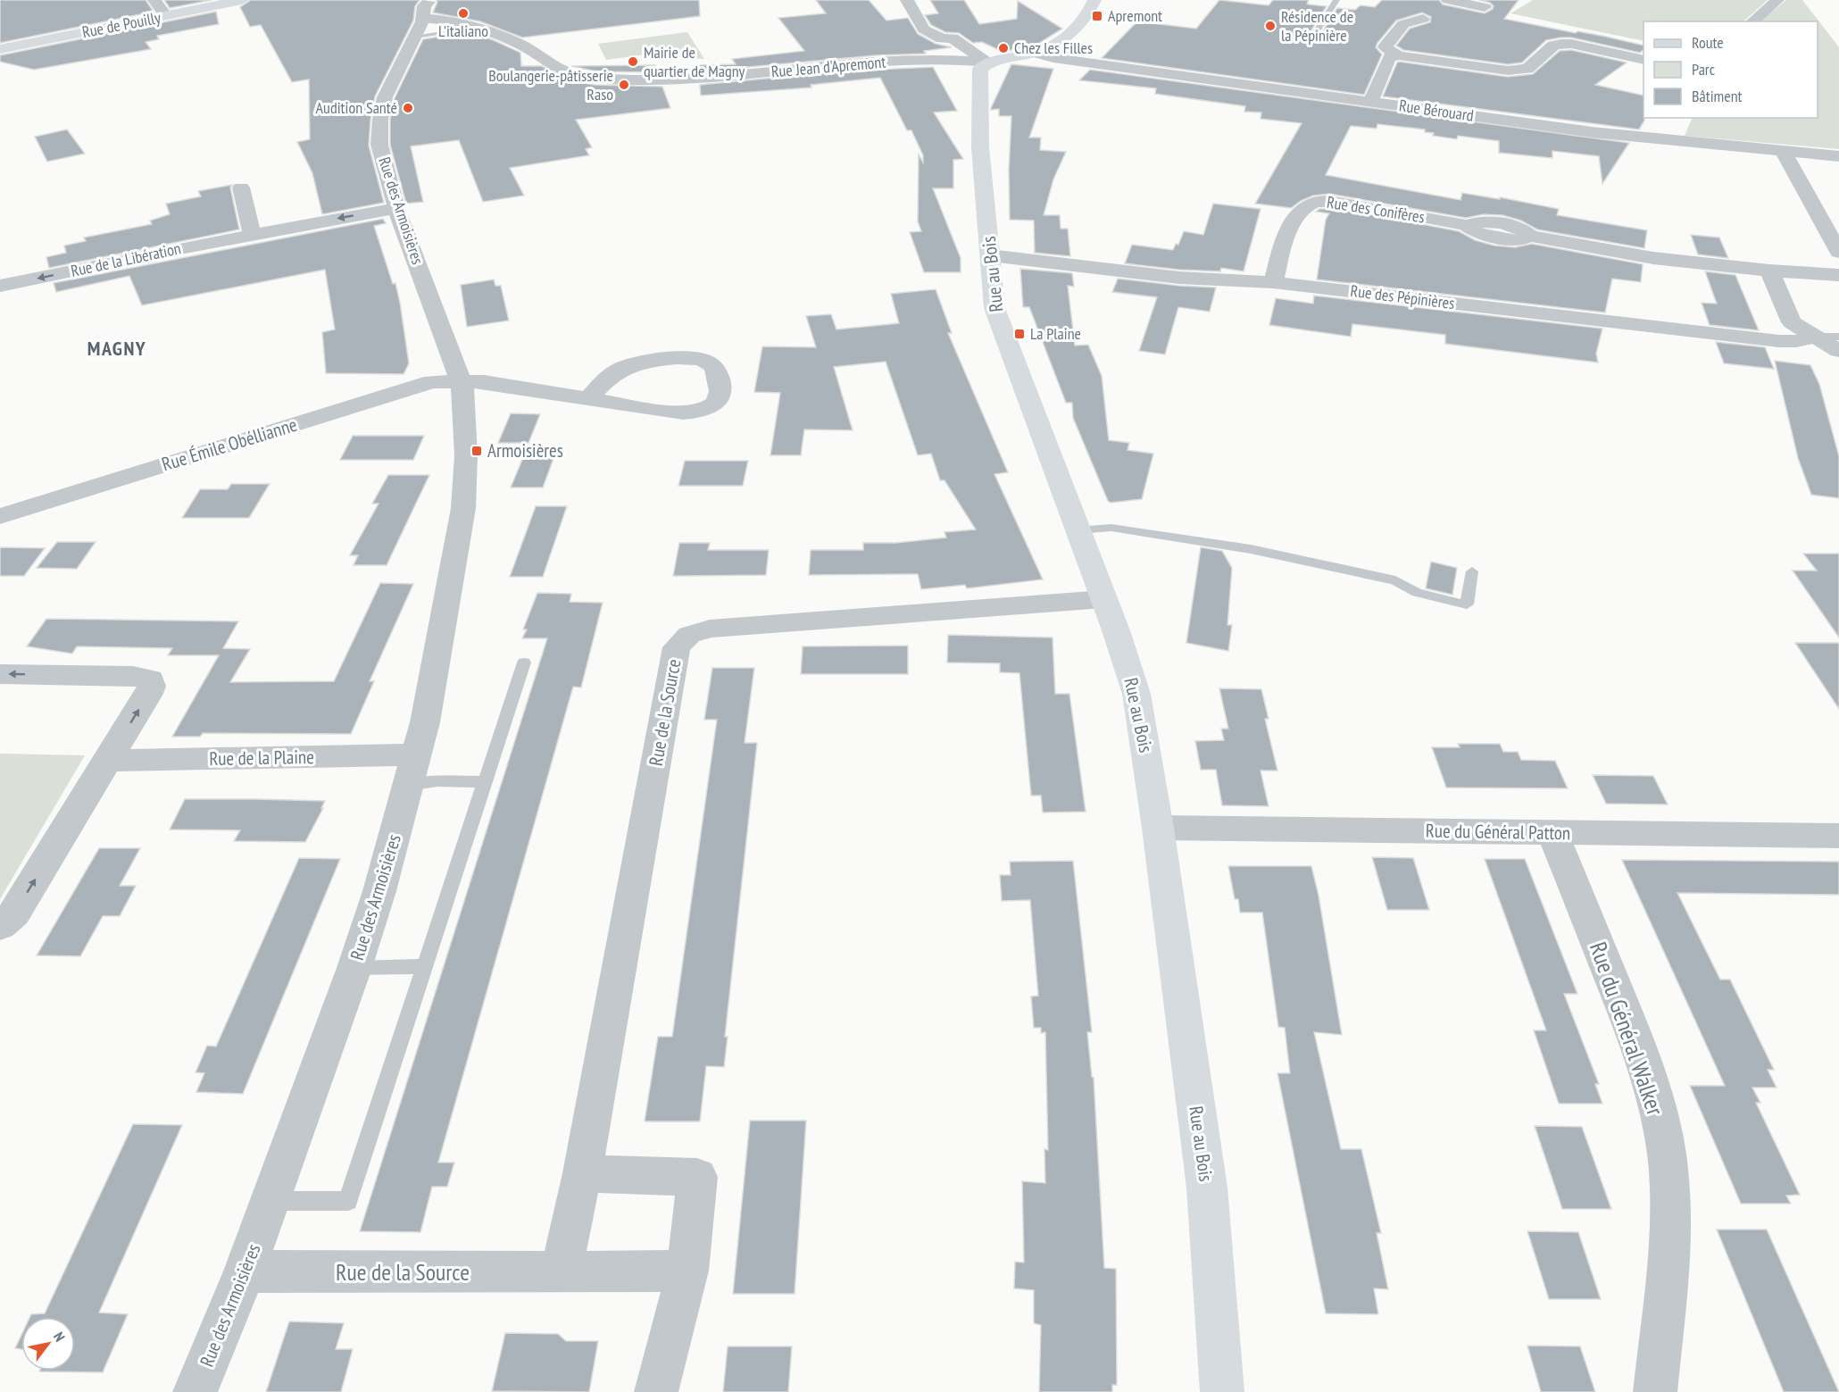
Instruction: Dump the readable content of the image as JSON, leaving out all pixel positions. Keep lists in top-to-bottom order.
{
  "streets": {
    "main road": ["Rue de Pouilly", "Rue au Bois"],
    "street": [
      "Rue Jean d'Apremont",
      "Rue Bérouard",
      "Rue des Conifères",
      "Rue des Armoisières",
      "Rue de la Libération",
      "Rue des Pépinières",
      "Rue Émile Obéllianne",
      "Rue de la Source",
      "Rue de la Plaine",
      "Rue du Général Patton",
      "Rue du Général Walker"
    ]
  },
  "crossings": [
    ["Rue Jean d'Apremont", "Rue des Armoisières"],
    ["Rue Jean d'Apremont", "Rue au Bois"],
    ["Rue des Conifères", "Rue des Pépinières"],
    ["Rue des Armoisières", "Rue de la Libération"],
    ["Rue des Armoisières", "Rue Émile Obéllianne"],
    ["Rue des Armoisières", "Rue de la Source"],
    ["Rue des Armoisières", "Rue de la Plaine"],
    ["Rue au Bois", "Rue des Pépinières"],
    ["Rue au Bois", "Rue de la Source"],
    ["Rue au Bois", "Rue du Général Patton"],
    ["Rue du Général Patton", "Rue du Général Walker"]
  ],
  "one_way": ["Rue de la Libération"],
  "districts": ["MAGNY"],
  "places": {
    "other": [
      "L'italiano",
      "Résidence de la Pépinière",
      "Chez les Filles",
      "Mairie de quartier de Magny",
      "Boulangerie-pâtisserie Raso",
      "Audition Santé"
    ],
    "transit": ["Apremont", "La Plaine", "Armoisières"]
  },
  "legend": ["Route", "Parc", "Bâtiment"],
  "north": "top right"
}
